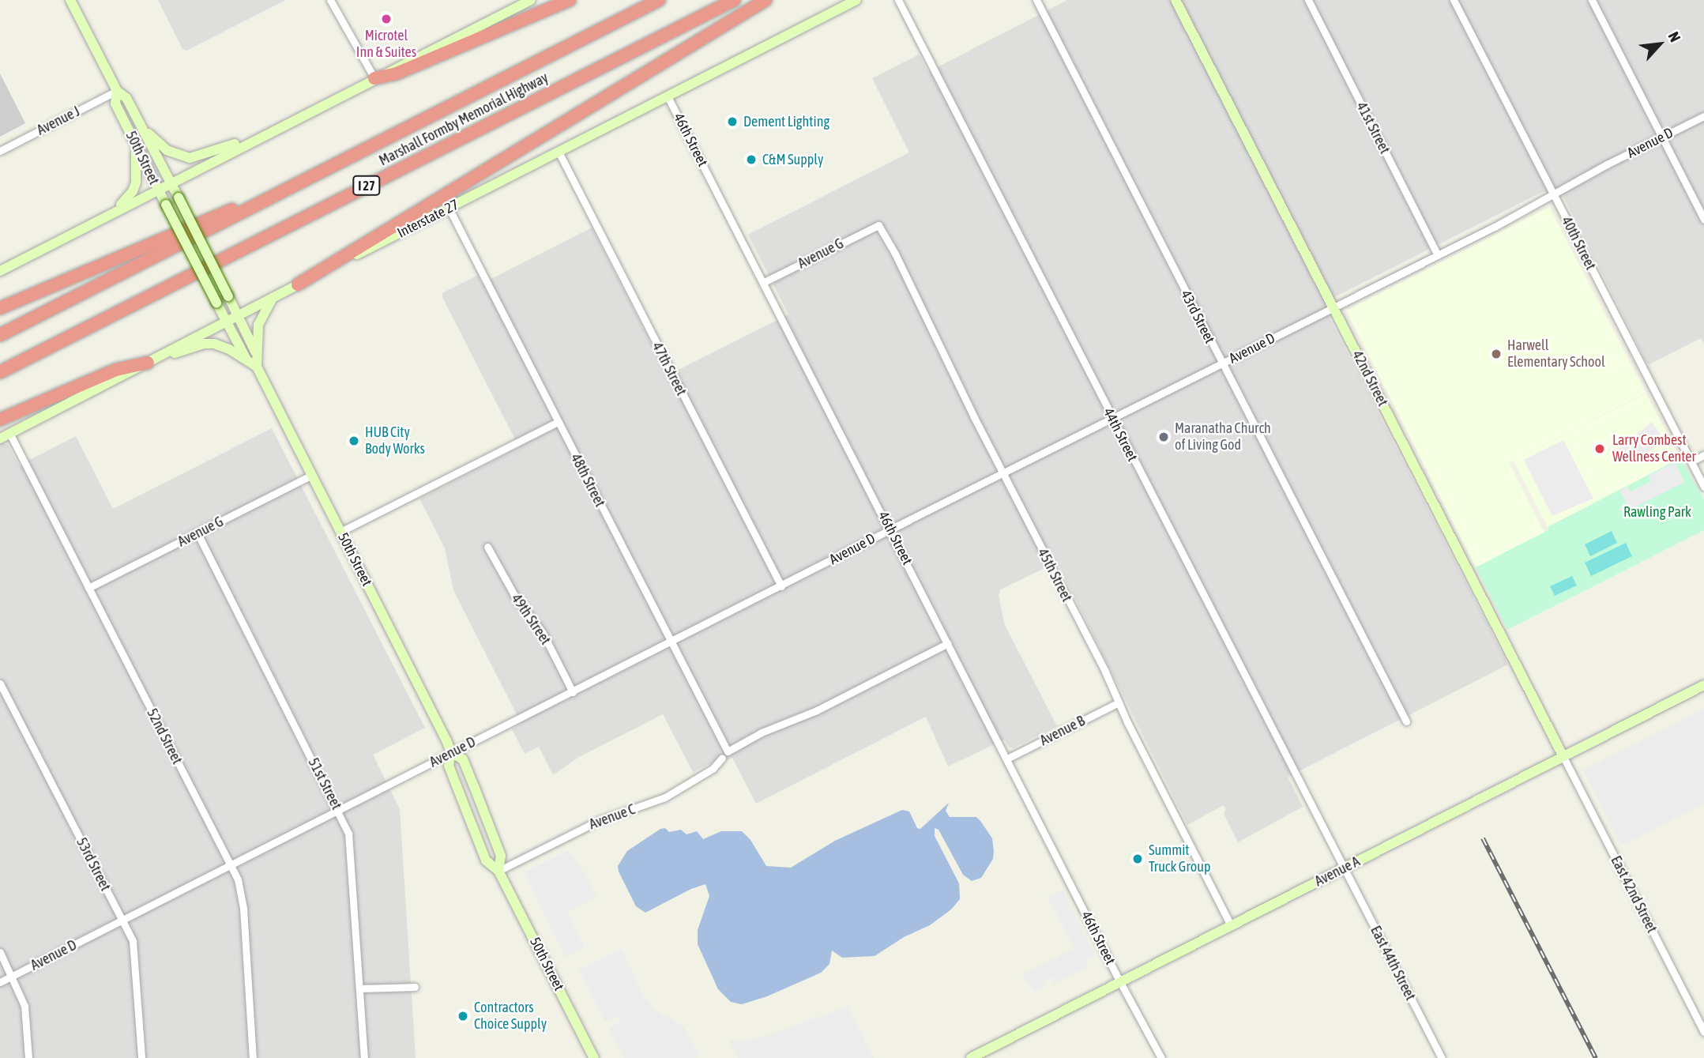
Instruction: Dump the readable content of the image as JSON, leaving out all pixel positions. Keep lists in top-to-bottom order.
{
  "streets": {
    "highway": ["Marshall Formby Memorial Highway", "I 27"],
    "main road": [
      "50th Street",
      "Interstate 27",
      "42nd Street",
      "Avenue A"
    ],
    "street": [
      "Avenue J",
      "41st Street",
      "46th Street",
      "Avenue D",
      "40th Street",
      "Avenue G",
      "43rd Street",
      "47th Street",
      "44th Street",
      "48th Street",
      "45th Street",
      "49th Street",
      "Avenue B",
      "52nd Street",
      "51st Street",
      "Avenue C",
      "53rd Street",
      "East 42nd Street",
      "East 44th Street"
    ]
  },
  "crossings": [
    ["Avenue J", "50th Street"],
    ["41st Street", "Avenue D"],
    ["46th Street", "Avenue D"],
    ["46th Street", "Interstate 27"],
    ["46th Street", "Avenue G"],
    ["46th Street", "Avenue B"],
    ["46th Street", "Avenue C"],
    ["46th Street", "Avenue A"],
    ["Avenue D", "50th Street"],
    ["Avenue D", "40th Street"],
    ["Avenue D", "43rd Street"],
    ["Avenue D", "47th Street"],
    ["Avenue D", "42nd Street"],
    ["Avenue D", "44th Street"],
    ["Avenue D", "48th Street"],
    ["Avenue D", "45th Street"],
    ["Avenue D", "49th Street"],
    ["Avenue D", "52nd Street"],
    ["Avenue D", "51st Street"],
    ["Avenue D", "53rd Street"],
    ["50th Street", "Interstate 27"],
    ["50th Street", "Avenue G"],
    ["50th Street", "Avenue C"],
    ["Interstate 27", "47th Street"],
    ["Interstate 27", "48th Street"],
    ["Interstate 27", "52nd Street"],
    ["Avenue G", "45th Street"],
    ["Avenue G", "52nd Street"],
    ["Avenue G", "51st Street"],
    ["42nd Street", "Avenue A"],
    ["42nd Street", "East 42nd Street"],
    ["44th Street", "Avenue A"],
    ["44th Street", "East 44th Street"],
    ["48th Street", "Avenue C"],
    ["45th Street", "Avenue B"],
    ["45th Street", "Avenue A"],
    ["Avenue A", "East 42nd Street"],
    ["Avenue A", "East 44th Street"]
  ],
  "parks": ["Rawling Park"],
  "places": [
    "Microtel Inn & Suites",
    "Dement Lighting",
    "C&M Supply",
    "Harwell Elementary School",
    "Maranatha Church of Living God",
    "HUB City Body Works",
    "Larry Combest Wellness Center",
    "Summit Truck Group",
    "Contractors Choice Supply"
  ],
  "north": "top right"
}
